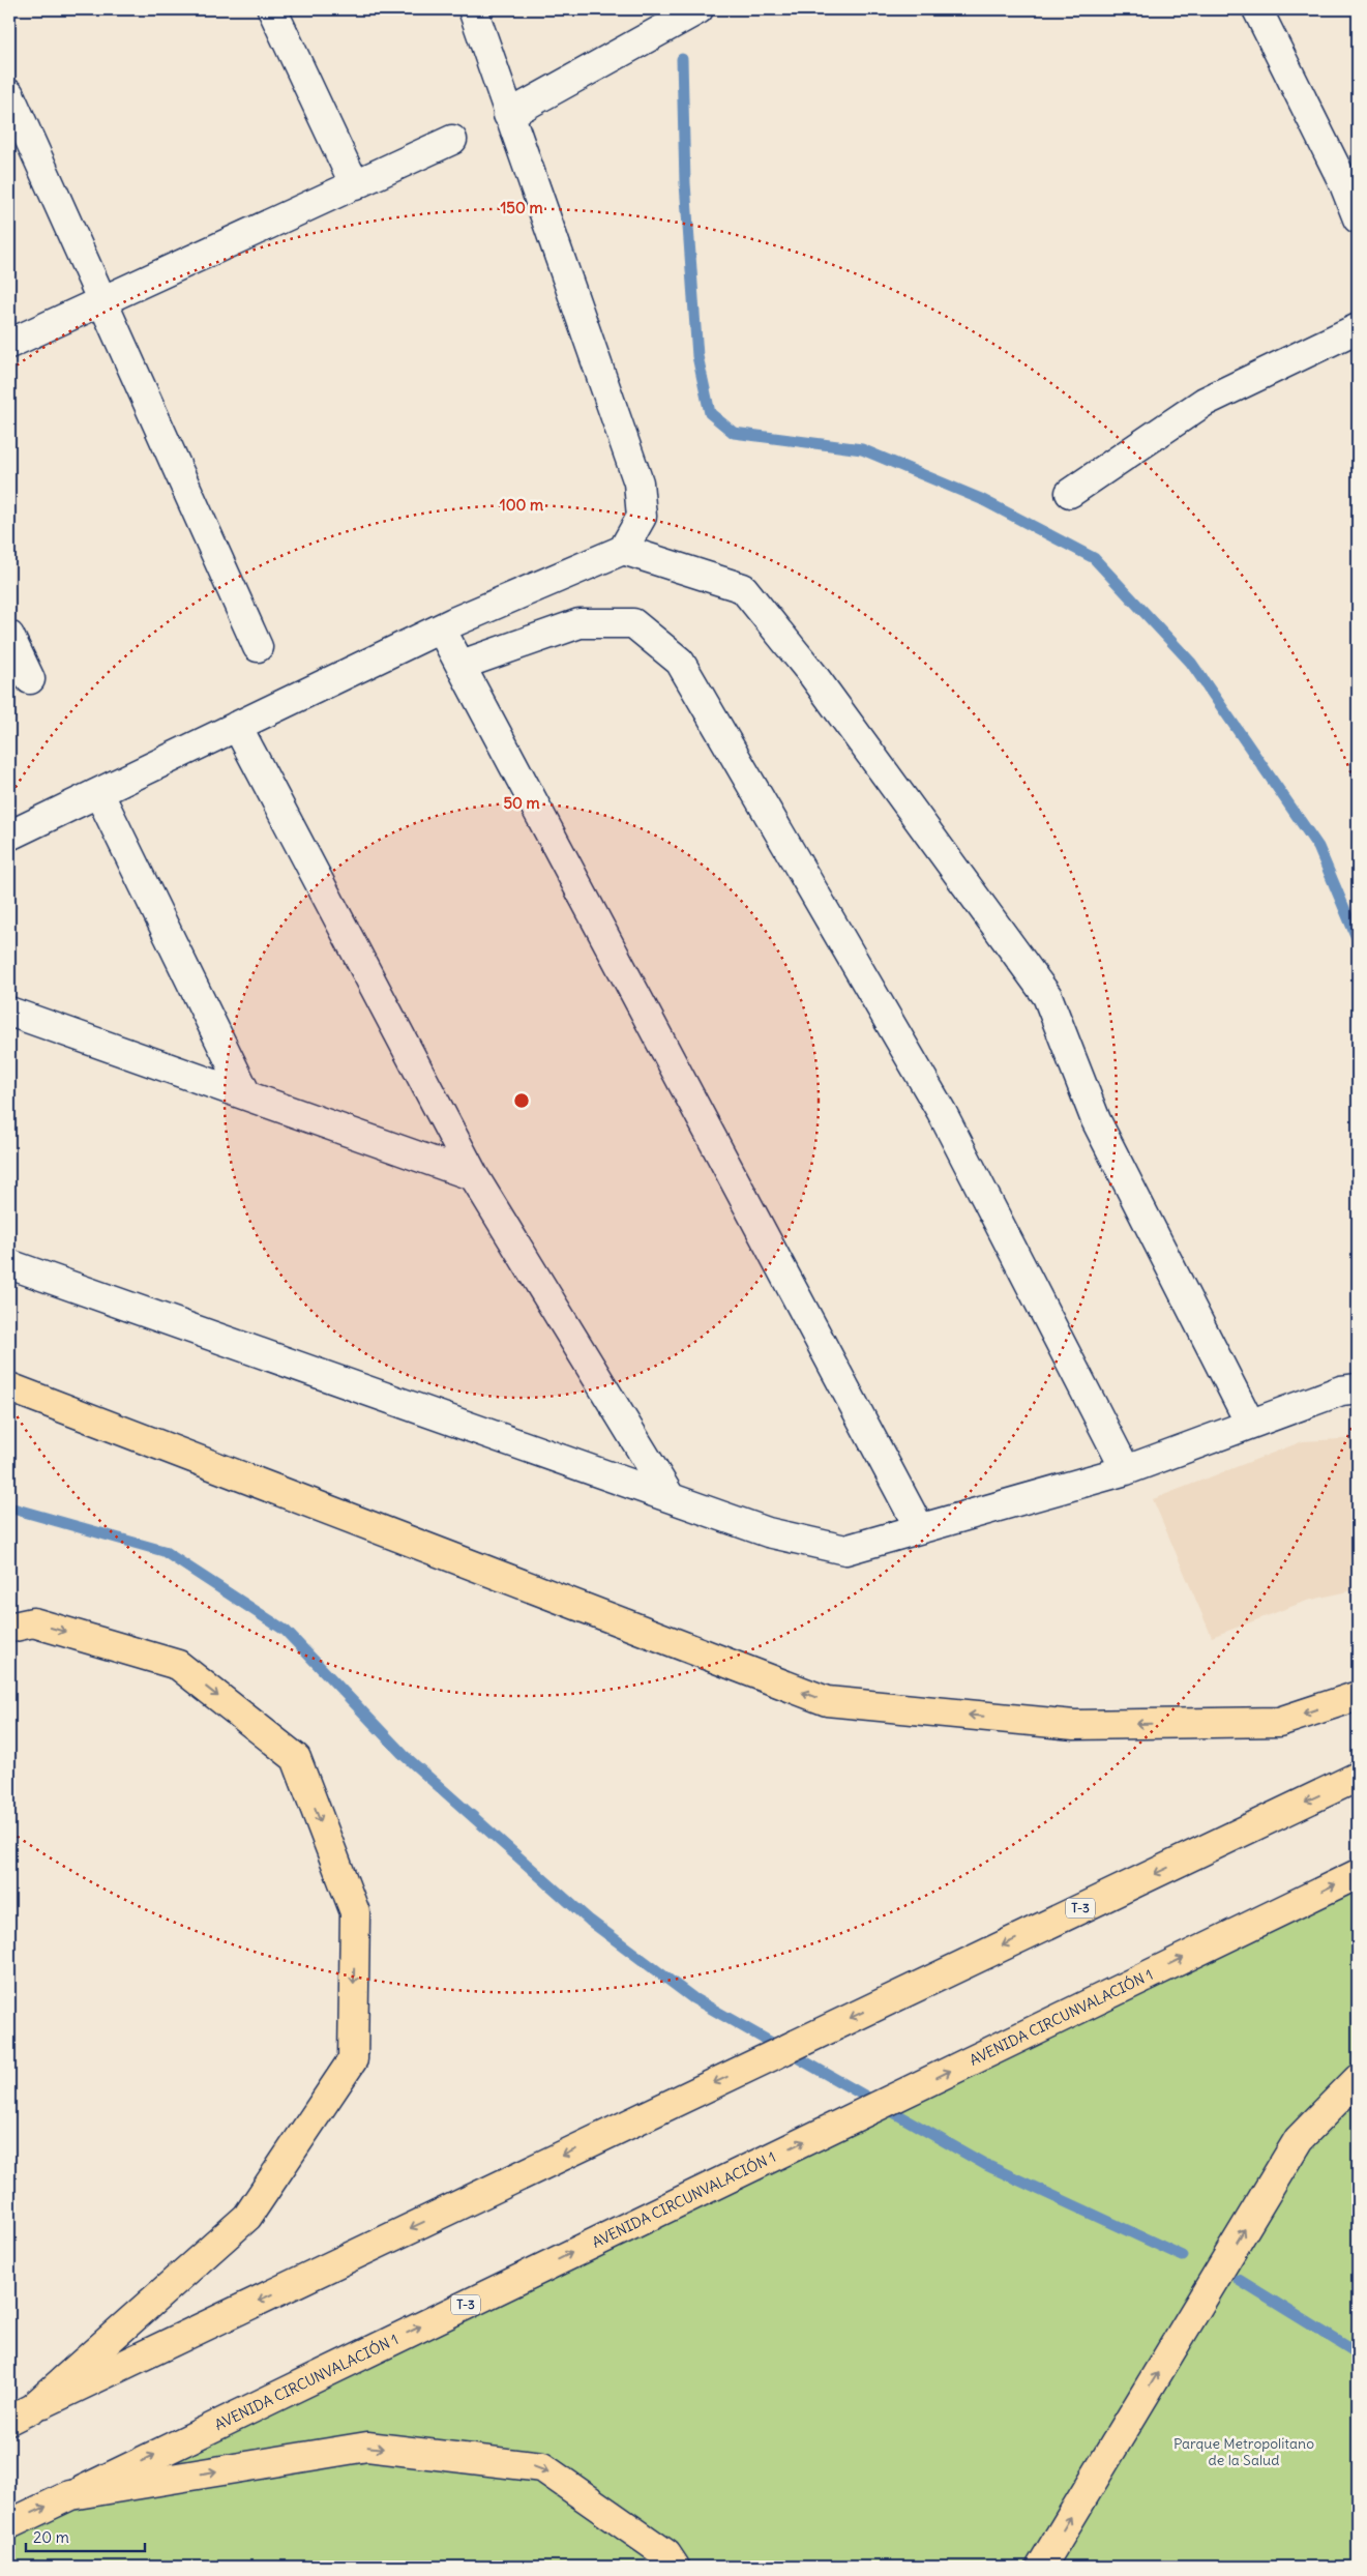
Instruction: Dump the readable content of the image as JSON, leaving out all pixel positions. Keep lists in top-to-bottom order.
{
  "streets": {
    "main road": ["T-3", "AVENIDA CIRCUNVALACIÓN 1"]
  },
  "parks": ["Parque Metropolitano de la Salud"],
  "scale_bar": "20 m",
  "rings": ["150 m", "100 m", "50 m"]
}
